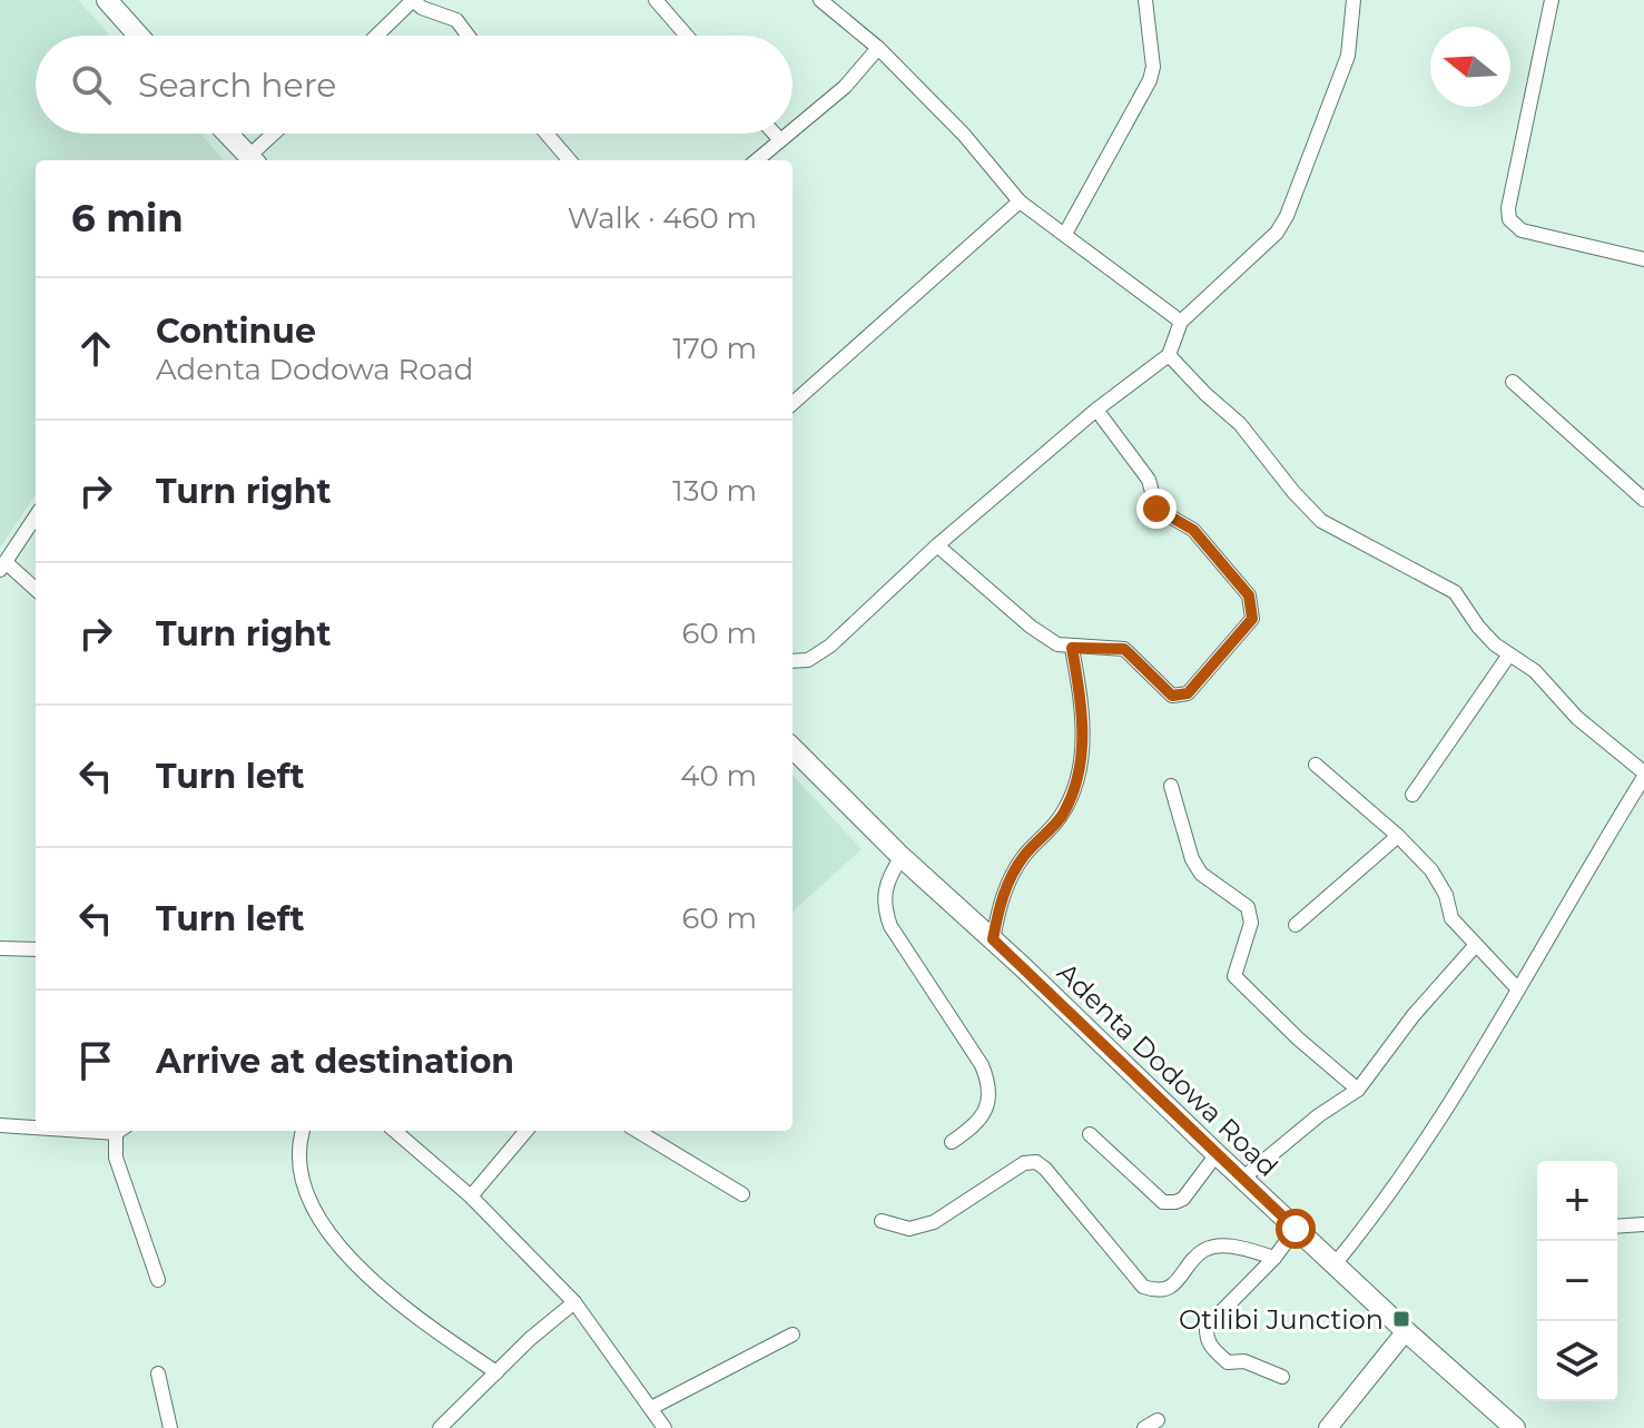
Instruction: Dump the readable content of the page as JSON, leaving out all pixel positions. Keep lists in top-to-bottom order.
{
  "streets": {
    "main road": ["Adenta Dodowa Road"]
  },
  "places": {
    "transit": ["Otilibi Junction"]
  },
  "north": "left",
  "page": {
    "search": "Search here",
    "heading": ["6 min", "Walk · 460 m"],
    "list": [
      ["Continue", "Adenta Dodowa Road", "170 m"],
      ["Turn right", "130 m"],
      ["Turn right", "60 m"],
      ["Turn left", "40 m"],
      ["Turn left", "60 m"],
      "Arrive at destination"
    ],
    "map_buttons": ["+", "−"]
  }
}
